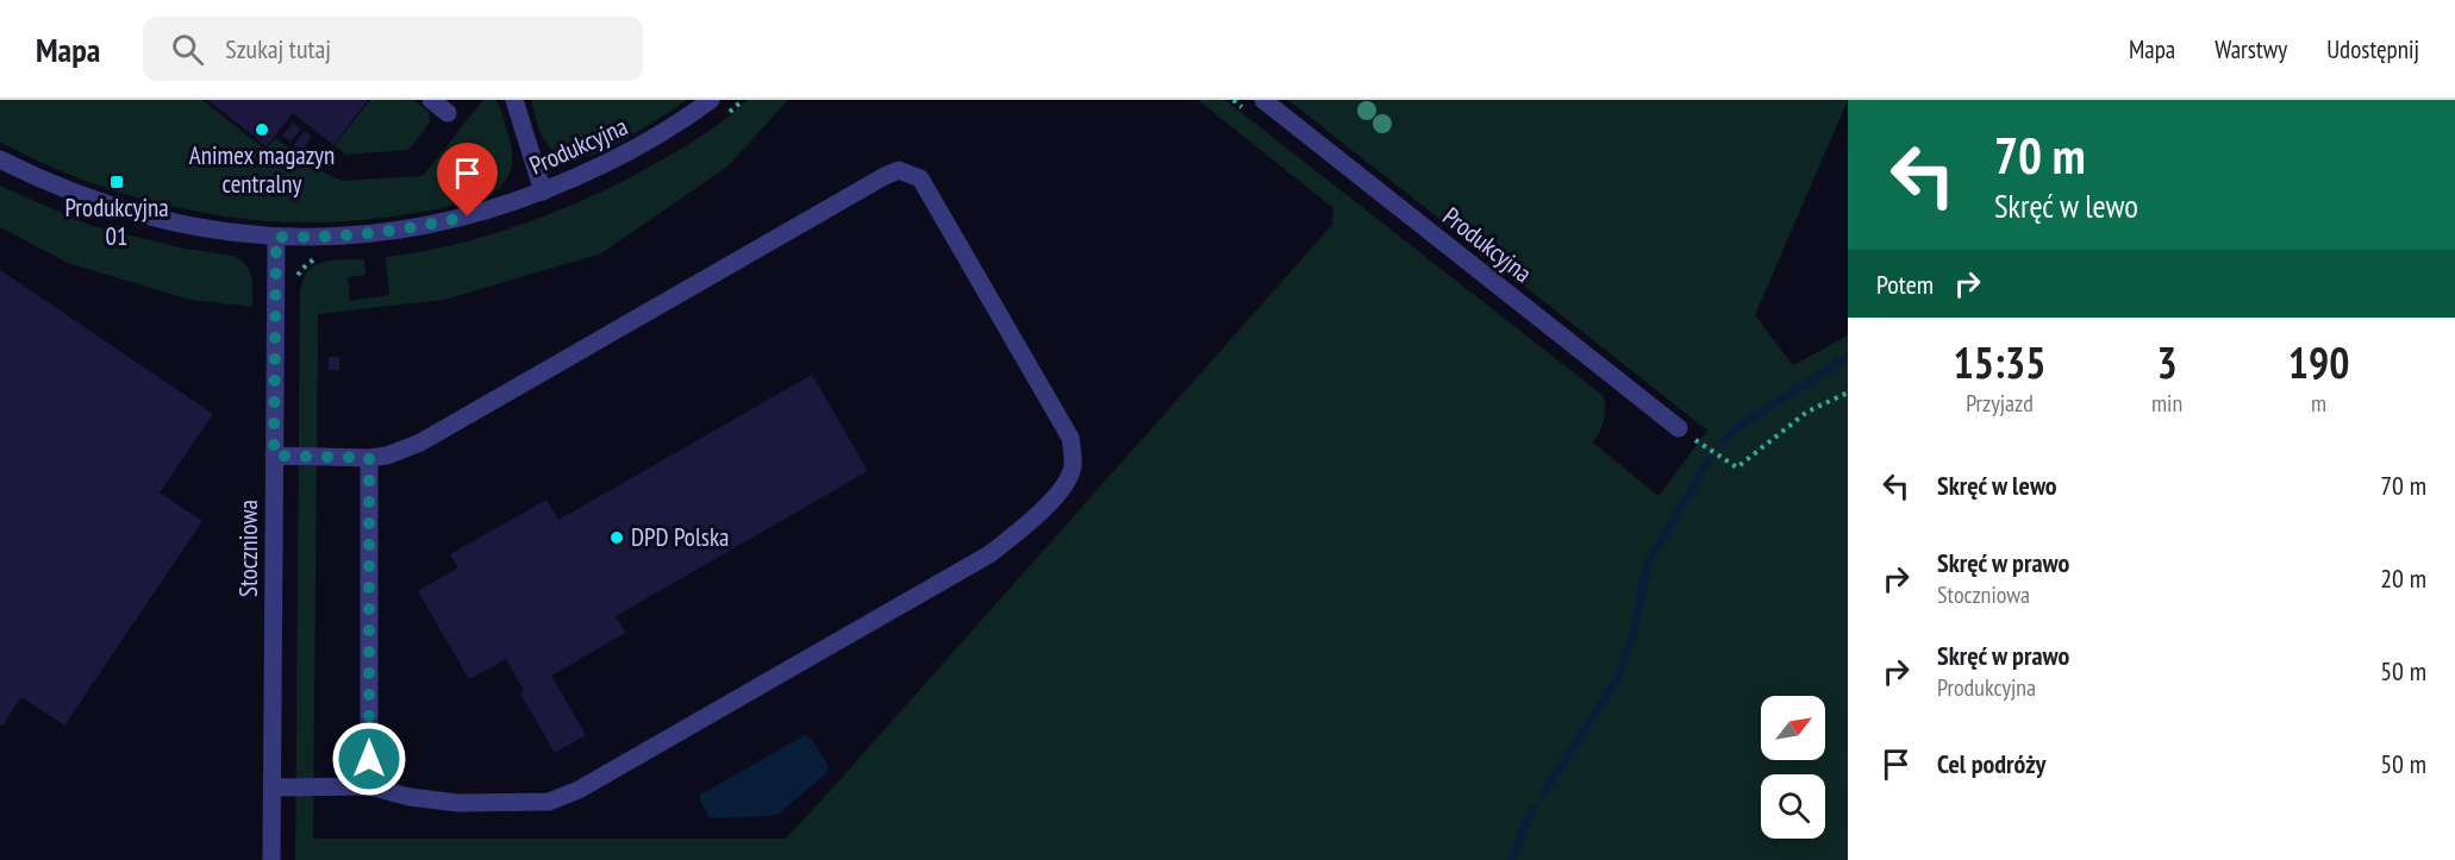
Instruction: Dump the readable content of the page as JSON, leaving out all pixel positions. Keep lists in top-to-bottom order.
{
  "streets": {
    "street": ["Produkcyjna", "Stoczniowa"]
  },
  "crossings": [
    ["Produkcyjna", "Stoczniowa"]
  ],
  "places": {
    "other": ["Animex magazyn centralny", "DPD Polska"],
    "transit": ["Produkcyjna 01"]
  },
  "north": "top right",
  "page": {
    "header": "Mapa",
    "search": "Szukaj tutaj",
    "nav": ["Mapa", "Warstwy", "Udostępnij"],
    "turn": ["70 m", "Skręć w lewo"],
    "then": "Potem",
    "eta": [
      "15:35",
      "Przyjazd",
      "3",
      "min",
      "190",
      "m"
    ],
    "list": [
      {
        "name": "Skręć w lewo",
        "value": "70 m"
      },
      {
        "name": "Skręć w prawo",
        "note": "Stoczniowa",
        "value": "20 m"
      },
      {
        "name": "Skręć w prawo",
        "note": "Produkcyjna",
        "value": "50 m"
      },
      {
        "name": "Cel podróży",
        "value": "50 m"
      }
    ]
  }
}
